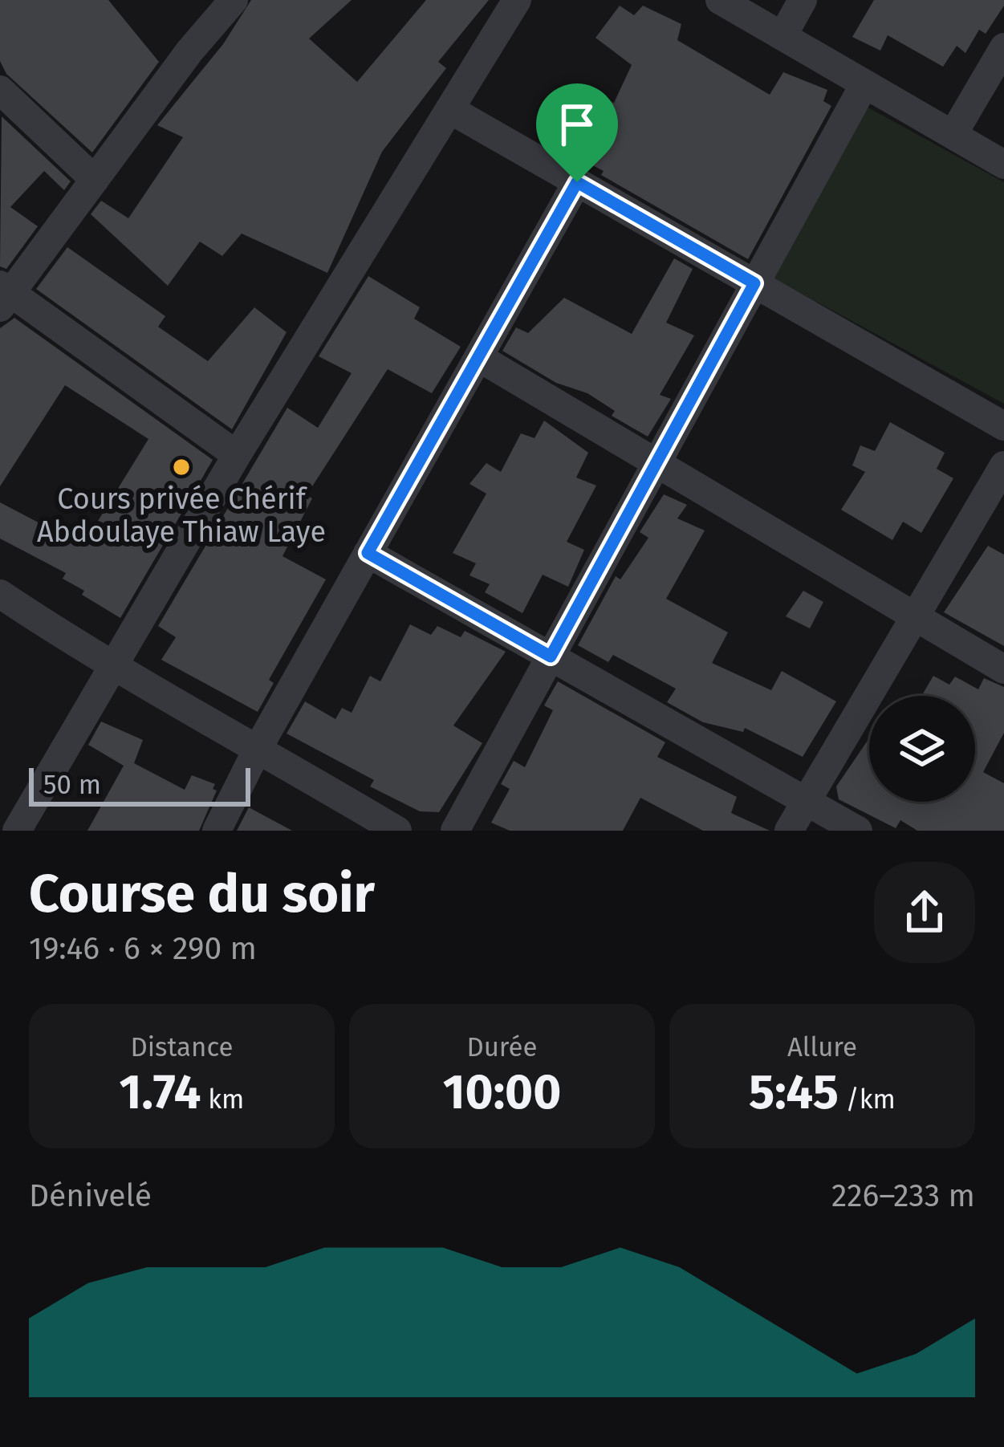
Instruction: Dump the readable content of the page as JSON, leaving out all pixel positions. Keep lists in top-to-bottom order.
{
  "places": ["Cours privée Chérif Abdoulaye Thiaw Laye"],
  "scale_bar": "50 m",
  "page": {
    "scale": "50 m",
    "heading": ["Course du soir", "19:46 · 6 × 290 m"],
    "stats": [
      ["Distance", "1.74 km"],
      ["Durée", "10:00"],
      ["Allure", "5:45 /km"]
    ],
    "chart": ["Dénivelé", "226–233 m"]
  }
}
